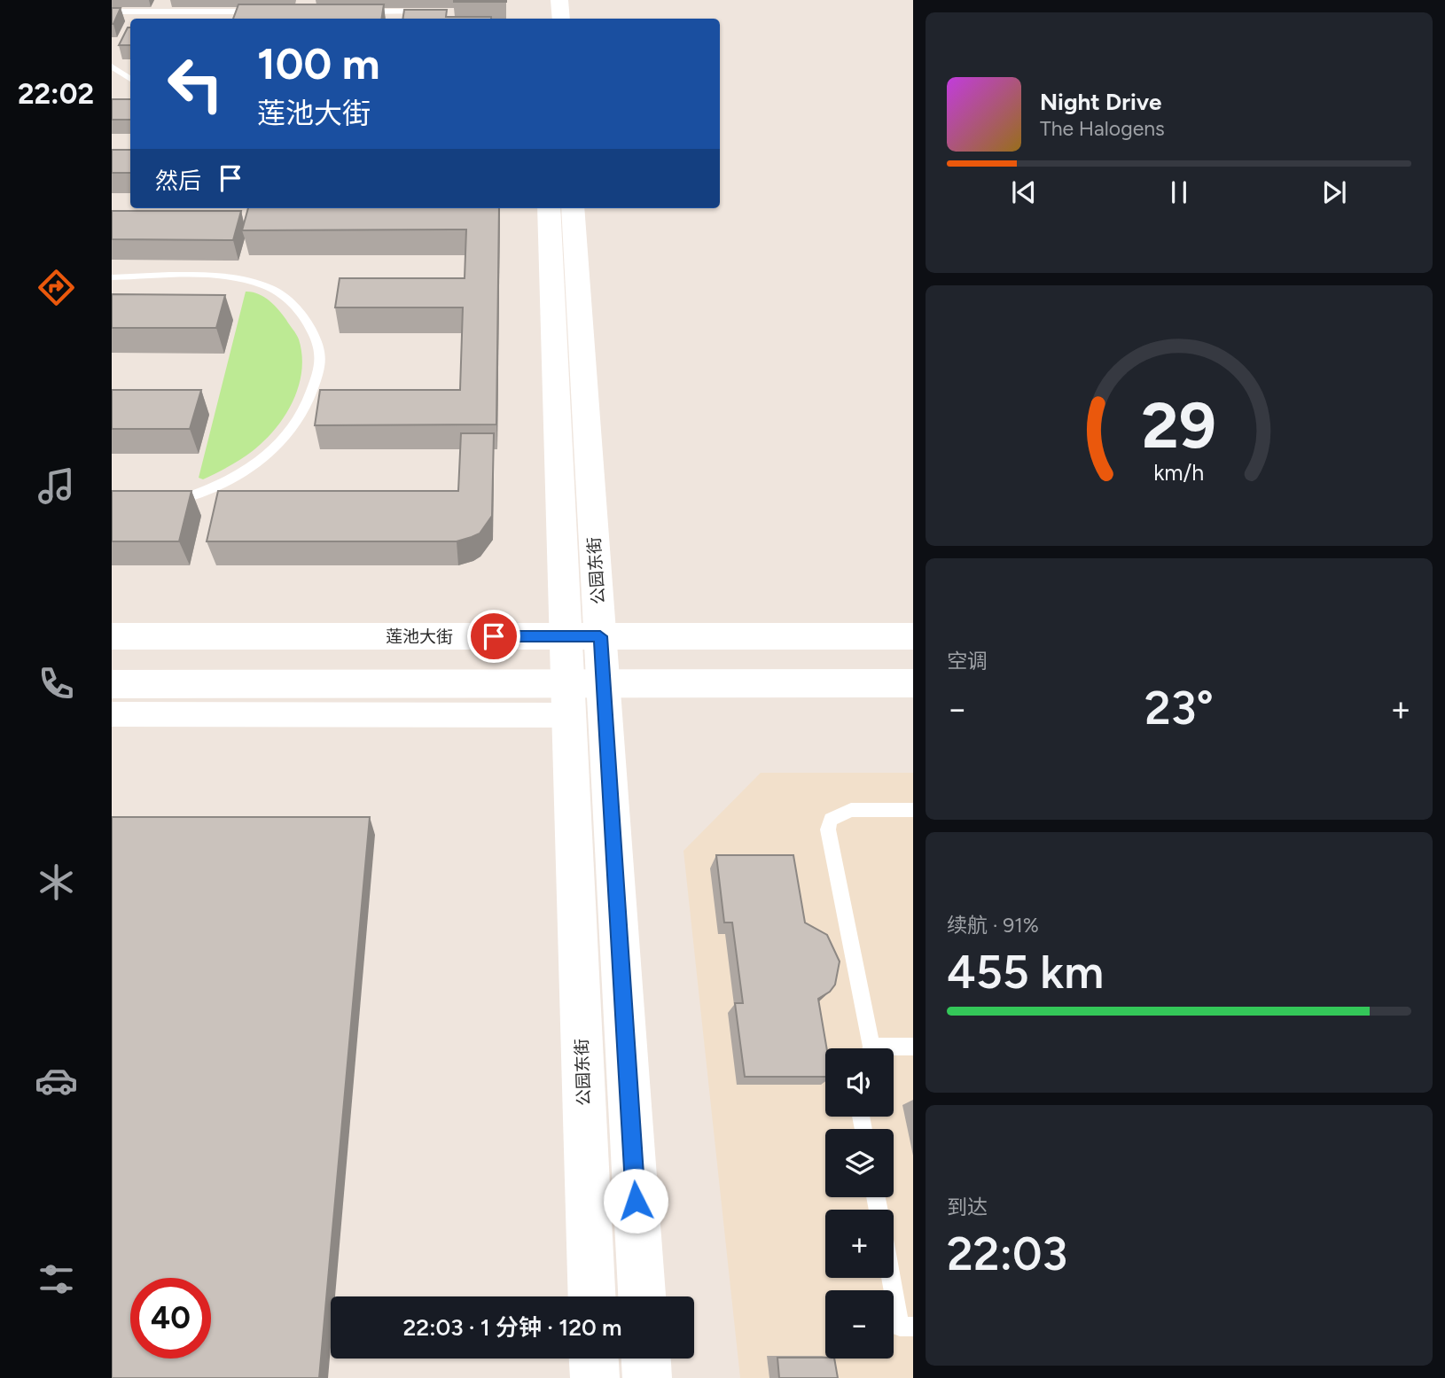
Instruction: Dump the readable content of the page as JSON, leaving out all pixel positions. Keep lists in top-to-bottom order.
{
  "streets": {
    "street": ["公园东街", "莲池大街"]
  },
  "crossings": [
    ["公园东街", "莲池大街"]
  ],
  "page": {
    "tabs": "22:02",
    "turn": ["100 m", "莲池大街"],
    "song": ["Night Drive", "The Halogens"],
    "then": "然后",
    "tile": [
      "空调",
      ["续航 · 91%", "455 km"],
      ["到达", "22:03"]
    ],
    "heat": ["−", "23°", "+"],
    "map_buttons": ["+", "−"],
    "limit": "40",
    "trip": "22:03 · 1 分钟 · 120 m",
    "gauge": ["29", "km/h"]
  }
}
